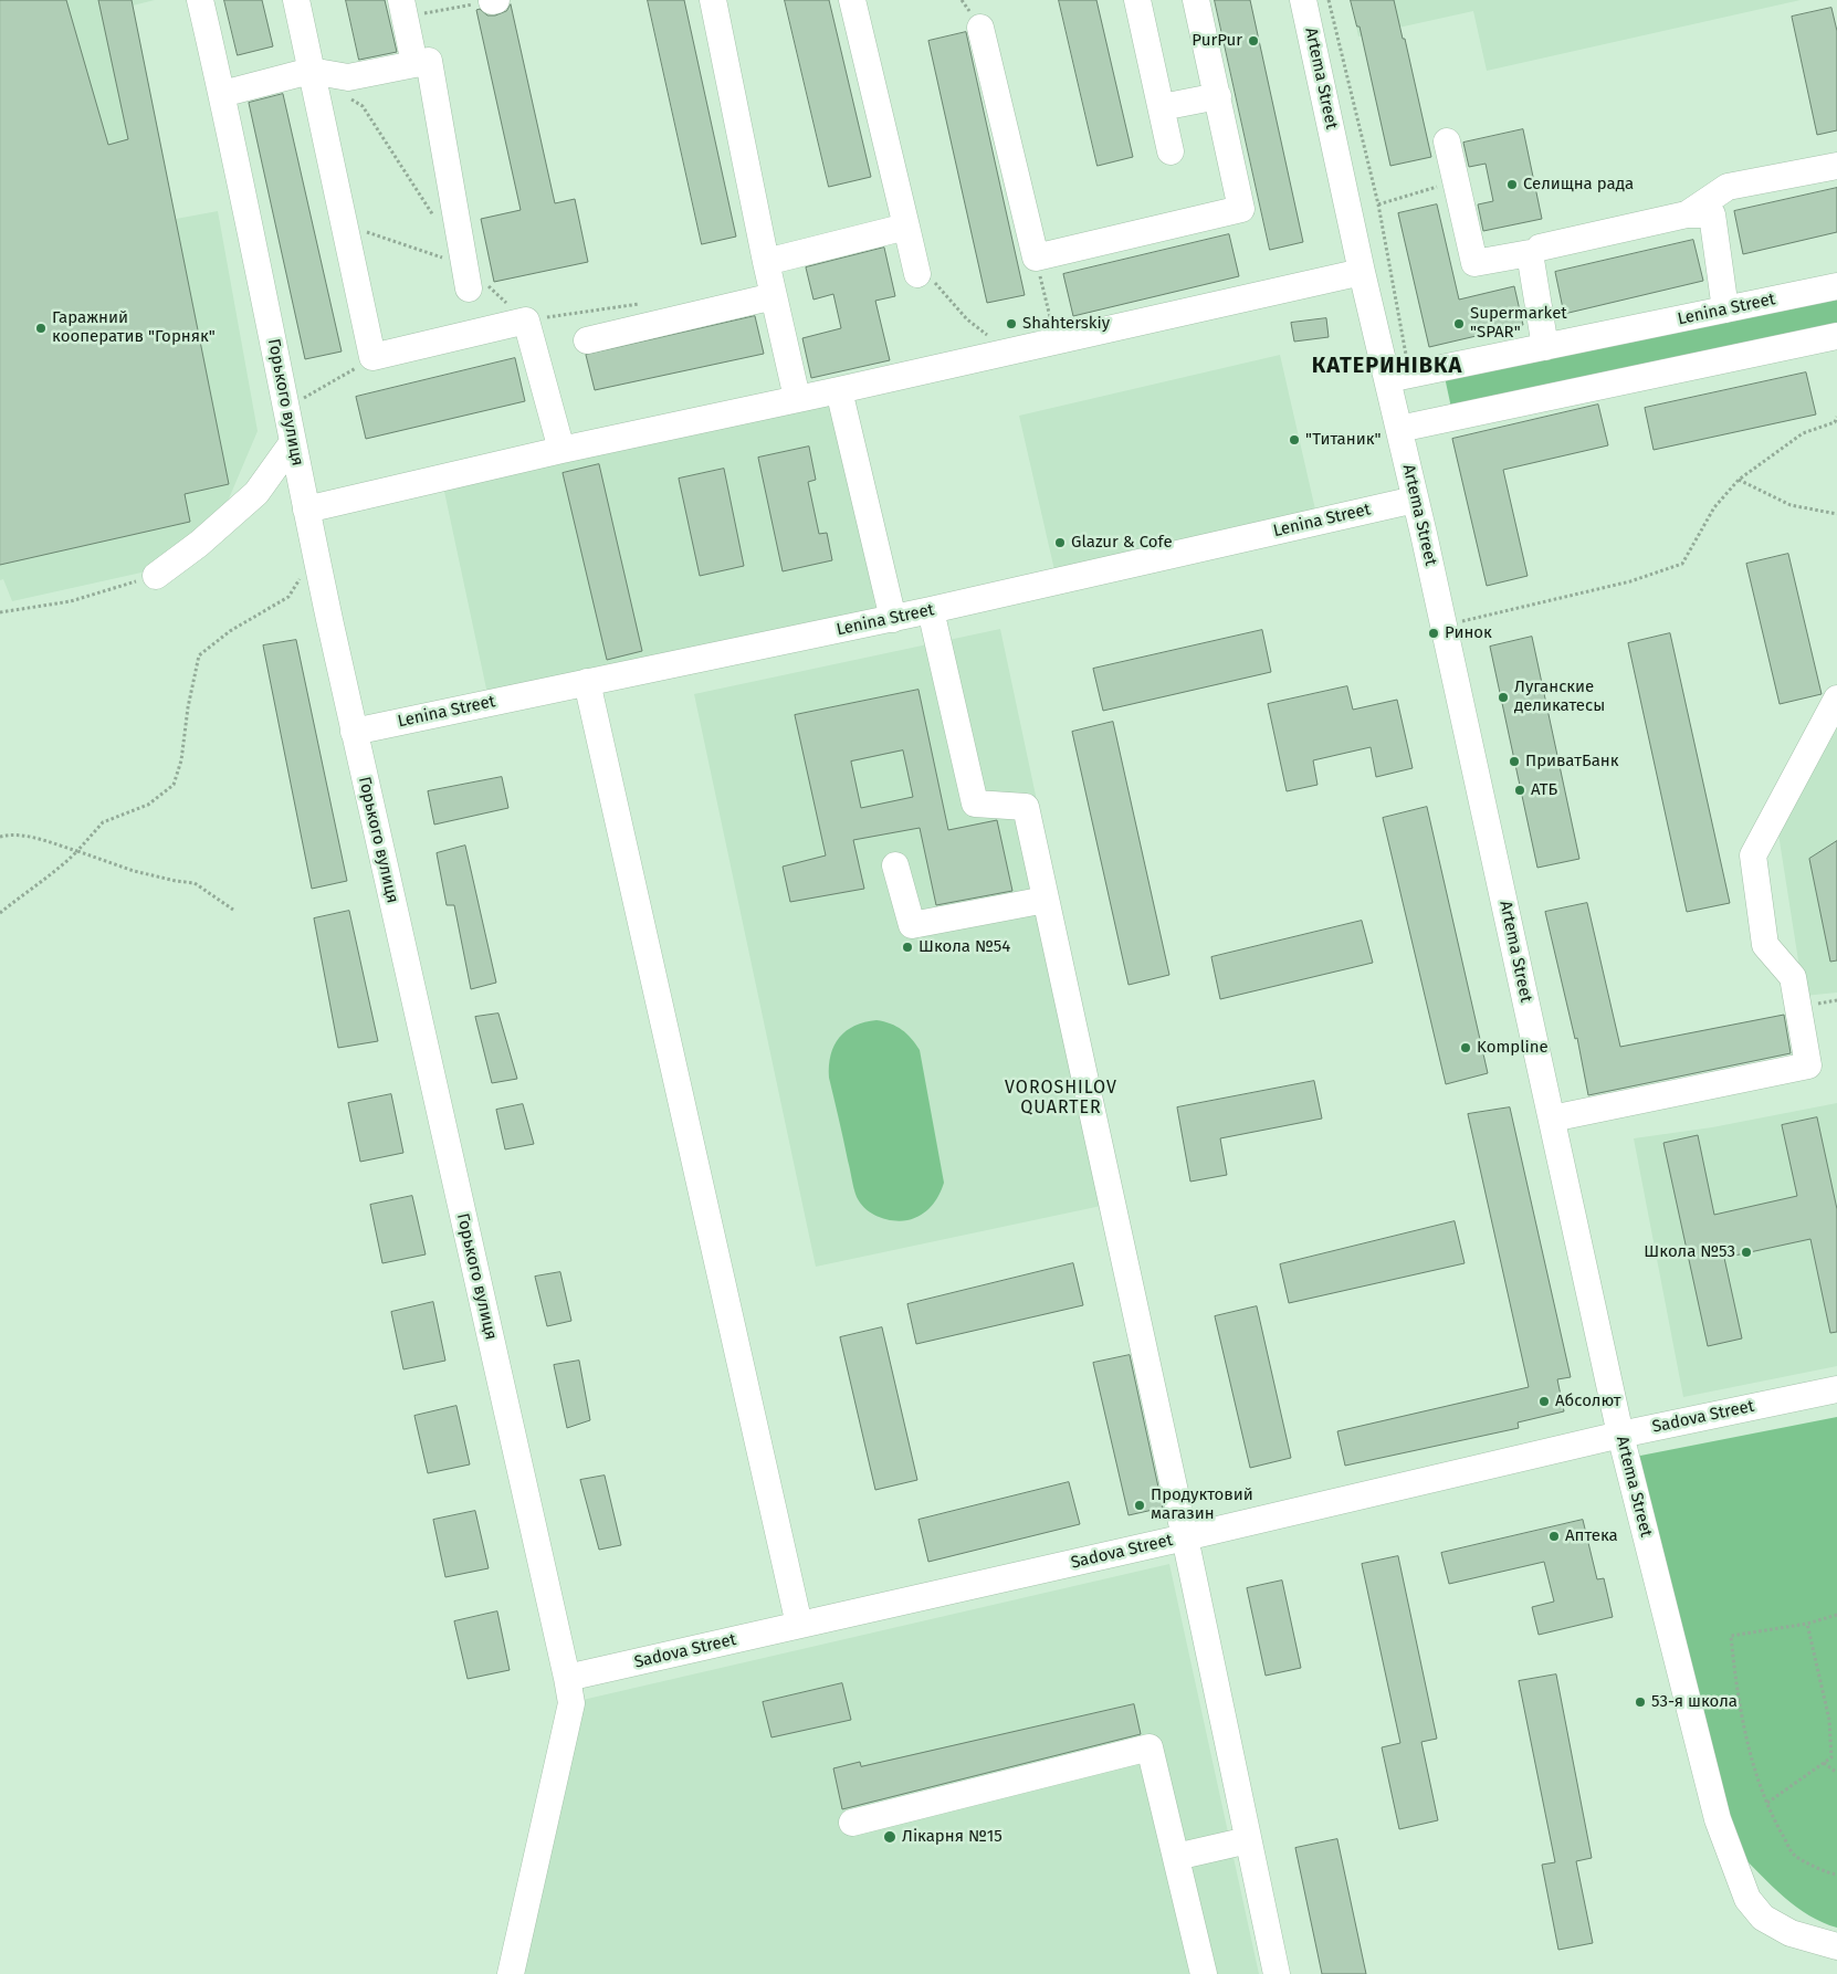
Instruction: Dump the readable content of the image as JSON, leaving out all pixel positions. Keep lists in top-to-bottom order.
{
  "streets": {
    "street": [
      "Artema Street",
      "Lenina Street",
      "Горького вулиця",
      "Sadova Street"
    ]
  },
  "crossings": [
    ["Artema Street", "Lenina Street"],
    ["Artema Street", "Sadova Street"],
    ["Lenina Street", "Горького вулиця"],
    ["Горького вулиця", "Sadova Street"]
  ],
  "districts": ["КАТЕРИНІВКА", "VOROSHILOV QUARTER"],
  "places": [
    "PurPur",
    "Селищна рада",
    "Shahterskiy",
    "Supermarket \"SPAR\"",
    "Гаражний кооператив \"Горняк\"",
    "\"Титаник\"",
    "Glazur & Cofe",
    "Ринок",
    "Луганские деликатесы",
    "ПриватБанк",
    "АТБ",
    "Школа №54",
    "Kompline",
    "Школа №53",
    "Абсолют",
    "Продуктовий магазин",
    "Аптека",
    "53-я школа",
    "Лікарня №15"
  ]
}
